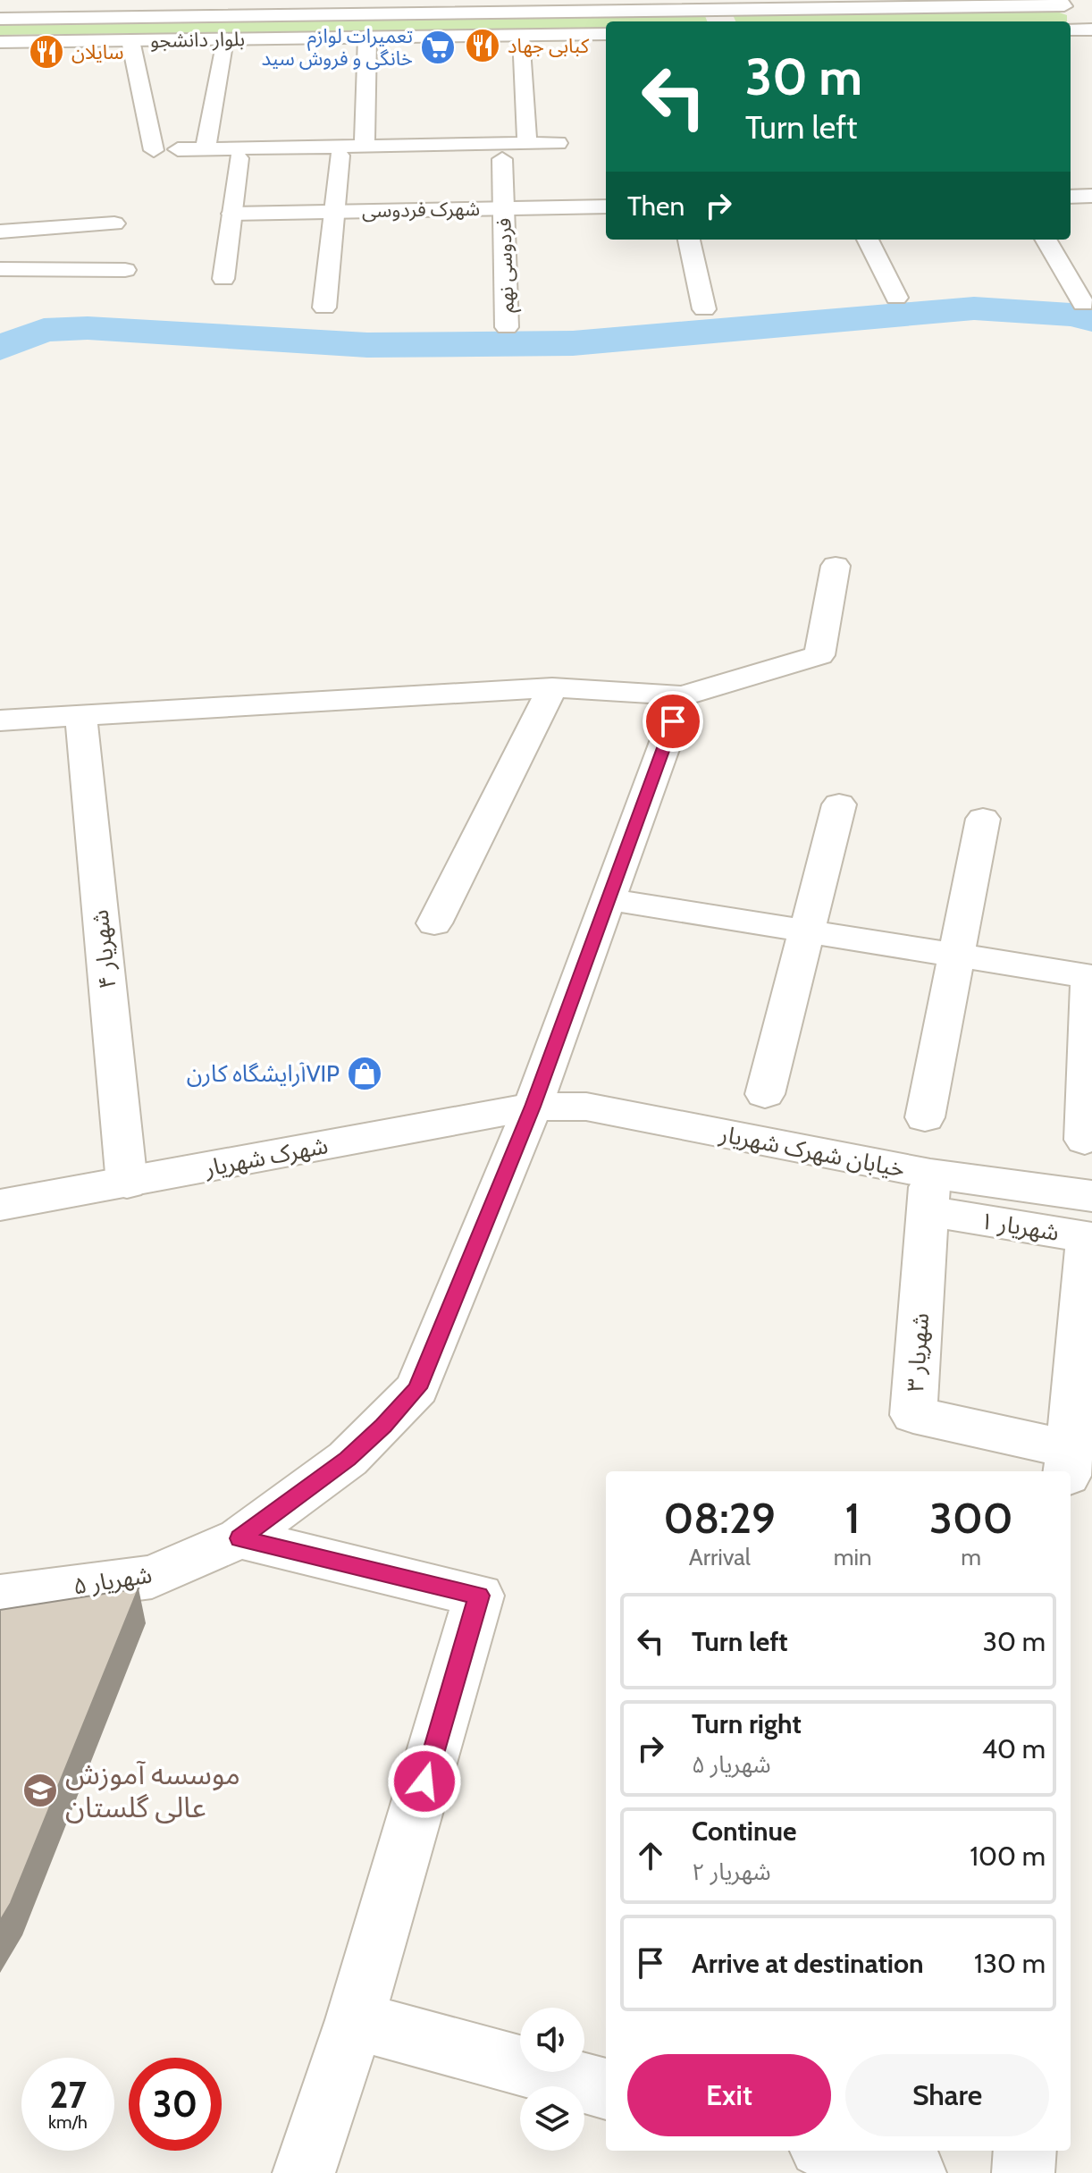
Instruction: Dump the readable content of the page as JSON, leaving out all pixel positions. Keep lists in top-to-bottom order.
{
  "streets": {
    "street": [
      "بلوار دانشجو",
      "شهرک فردوسی",
      "فردوسی نهم",
      "شهریار ۴",
      "خیابان شهرک شهریار",
      "شهرک شهریار",
      "۱ شهریار",
      "۳ شهریار",
      "۵ شهریار"
    ]
  },
  "crossings": [
    ["شهرک فردوسی", "فردوسی نهم"],
    ["شهریار ۴", "شهرک شهریار"],
    ["خیابان شهرک شهریار", "شهرک شهریار"],
    ["خیابان شهرک شهریار", "۱ شهریار"],
    ["خیابان شهرک شهریار", "۳ شهریار"],
    ["خیابان شهرک شهریار", "۵ شهریار"],
    ["شهرک شهریار", "۵ شهریار"],
    ["۱ شهریار", "۳ شهریار"]
  ],
  "places": {
    "restaurant": ["کبابی جهاد", "سایلان"],
    "supermarket": ["تعمیرات لوازم خانگی و فروش سید"],
    "shop": ["آرایشگاه کارنVIP"],
    "school or university": ["موسسه آموزش عالی گلستان"]
  },
  "page": {
    "turn": ["30 m", "Turn left"],
    "then": "Then",
    "eta": [
      "08:29",
      "Arrival",
      "1",
      "min",
      "300",
      "m"
    ],
    "list": [
      {
        "name": "Turn left",
        "value": "30 m"
      },
      {
        "name": "Turn right",
        "note": "۵ شهریار",
        "value": "40 m"
      },
      {
        "name": "Continue",
        "note": "۲ شهریار",
        "value": "100 m"
      },
      {
        "name": "Arrive at destination",
        "value": "130 m"
      }
    ],
    "buttons": ["Exit", "Share"],
    "speed": "27 km/h",
    "limit": "30"
  }
}
